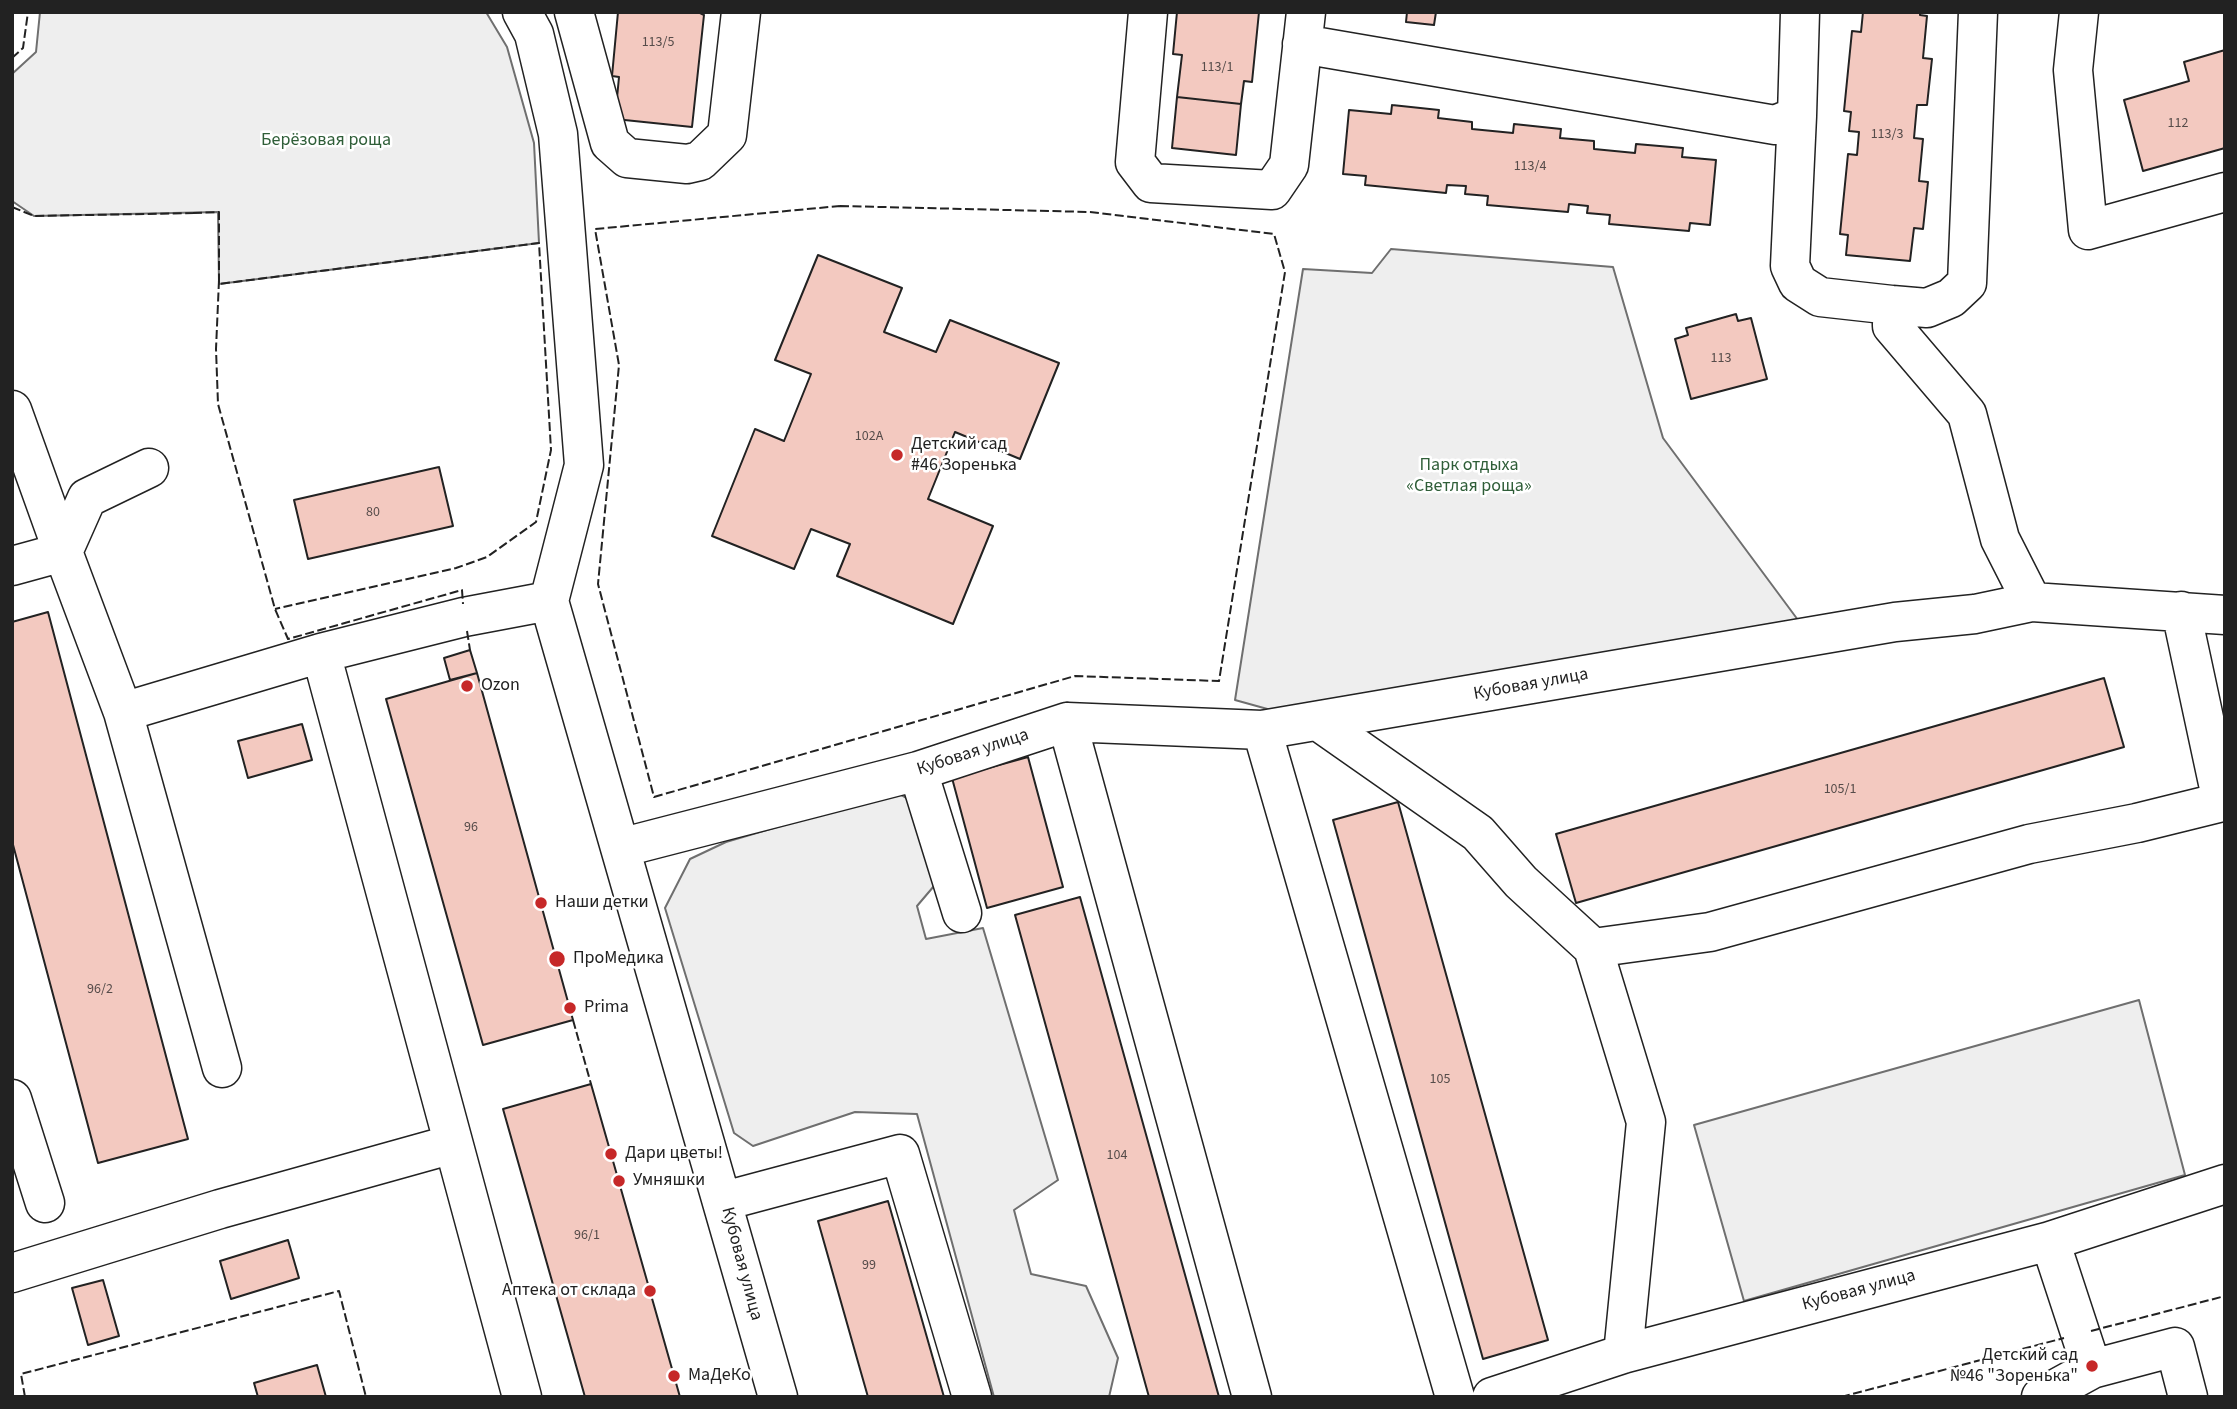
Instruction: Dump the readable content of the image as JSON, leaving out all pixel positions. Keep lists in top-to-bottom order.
{
  "streets": {
    "street": ["Кубовая улица"]
  },
  "parks": ["Берёзовая роща", "Парк отдыха «Светлая роща»"],
  "places": [
    "Детский сад #46 Зоренька",
    "Ozon",
    "Наши детки",
    "ПроМедика",
    "Prima",
    "Дари цветы!",
    "Умняшки",
    "Аптека от склада",
    "Детский сад №46 \"Зоренька\"",
    "МаДеКо"
  ],
  "house_numbers": [
    "113/5",
    "113/1",
    "112",
    "113/3",
    "113/4",
    "113",
    "102А",
    "80",
    "105/1",
    "96",
    "96/2",
    "105",
    "104",
    "96/1",
    "99"
  ]
}
